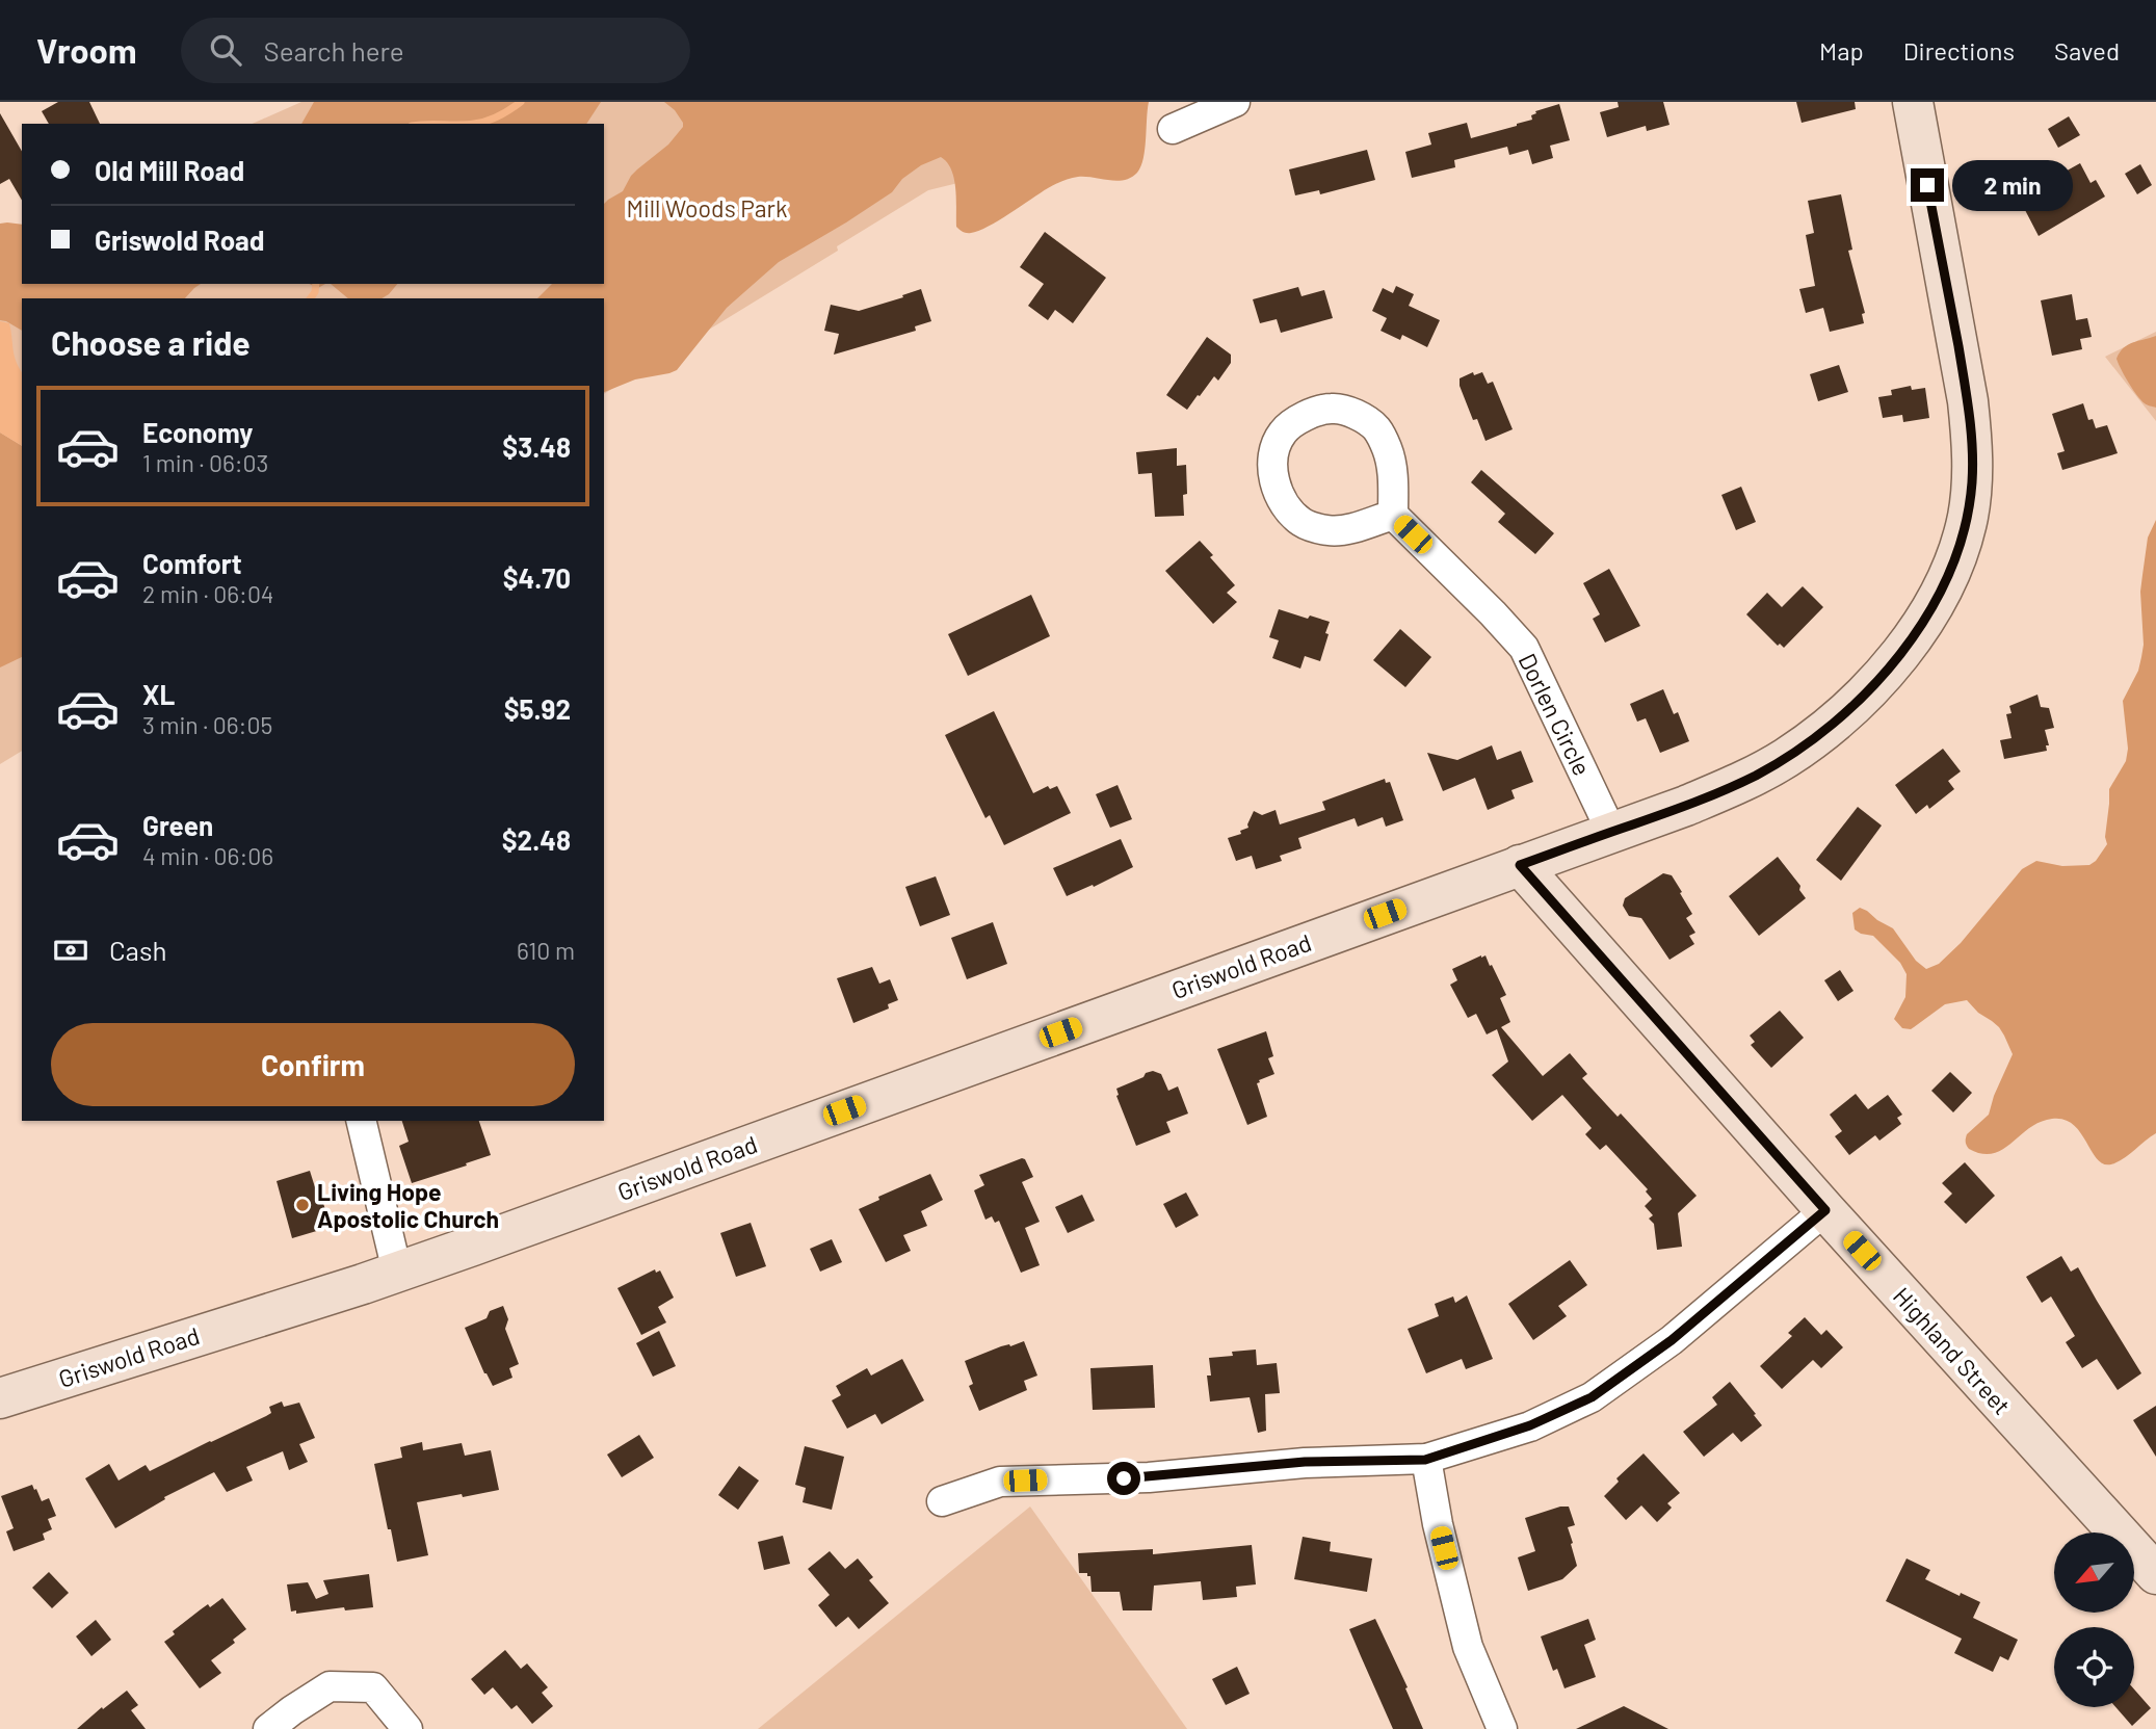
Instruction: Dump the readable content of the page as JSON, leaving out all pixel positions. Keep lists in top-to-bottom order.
{
  "streets": {
    "street": ["Dorlen Circle", "Griswold Road", "Highland Street"]
  },
  "crossings": [
    ["Dorlen Circle", "Griswold Road"],
    ["Griswold Road", "Highland Street"]
  ],
  "parks": ["Mill Woods Park"],
  "places": ["Living Hope Apostolic Church"],
  "north": "bottom left",
  "page": {
    "header": "Vroom",
    "search": "Search here",
    "nav": ["Map", "Directions", "Saved"],
    "banner": ["Old Mill Road", "Griswold Road"],
    "bubble": "2 min",
    "heading": "Choose a ride",
    "list": [
      {
        "name": "Economy",
        "note": "1 min · 06:03",
        "value": "$3.48"
      },
      {
        "name": "Comfort",
        "note": "2 min · 06:04",
        "value": "$4.70"
      },
      {
        "name": "XL",
        "note": "3 min · 06:05",
        "value": "$5.92"
      },
      {
        "name": "Green",
        "note": "4 min · 06:06",
        "value": "$2.48"
      }
    ],
    "pay": ["Cash", "610 m"],
    "buttons": "Confirm"
  }
}
